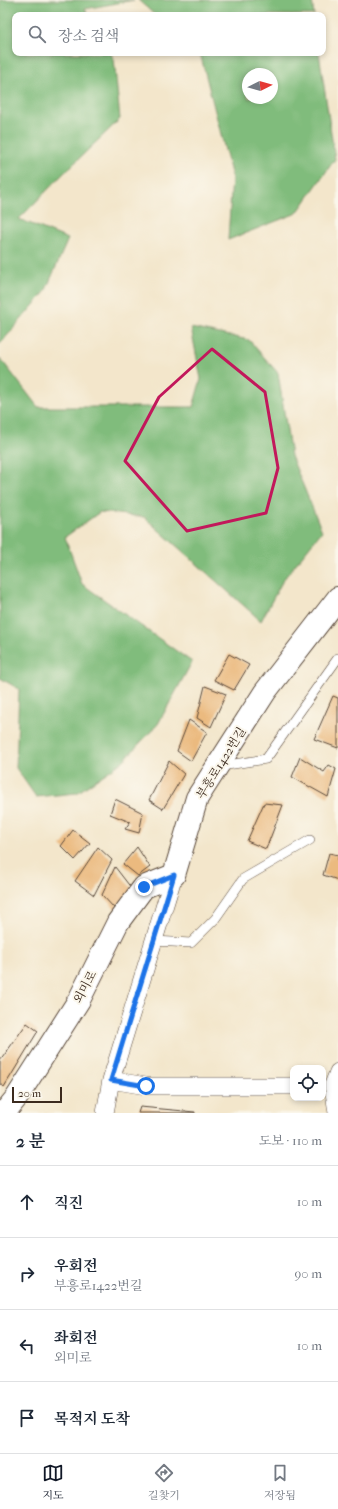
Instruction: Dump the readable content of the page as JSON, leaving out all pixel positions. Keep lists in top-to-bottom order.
{
  "streets": {
    "street": ["부흥로1422번길", "외미로"]
  },
  "crossings": [
    ["부흥로1422번길", "외미로"]
  ],
  "scale_bar": "20 m",
  "north": "right",
  "page": {
    "search": "장소 검색",
    "scale": "20 m",
    "heading": ["2 분", "도보 · 110 m"],
    "list": [
      ["직진", "10 m"],
      ["우회전", "부흥로1422번길", "90 m"],
      ["좌회전", "외미로", "10 m"],
      "목적지 도착"
    ],
    "nav": ["지도", "길찾기", "저장됨"]
  }
}
